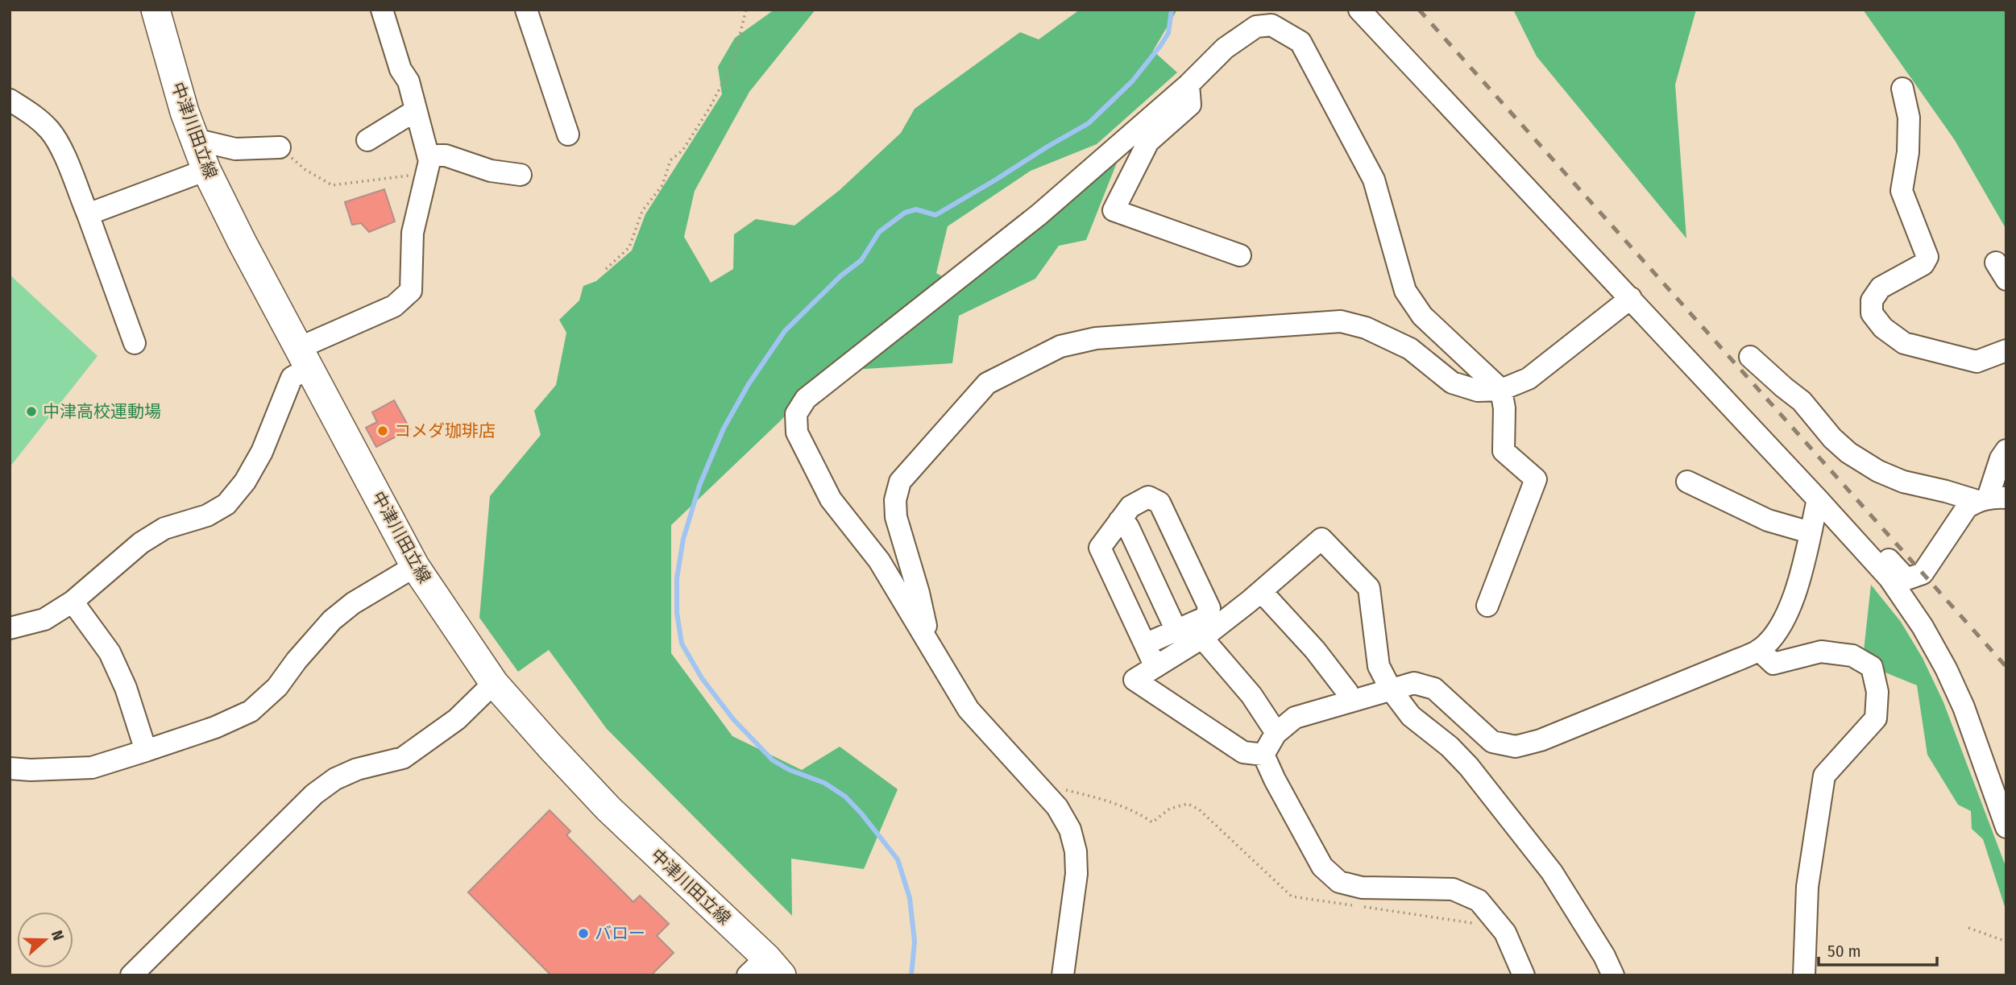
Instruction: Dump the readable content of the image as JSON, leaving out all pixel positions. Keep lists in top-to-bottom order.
{
  "streets": {
    "main road": ["中津川田立線"]
  },
  "places": ["中津高校運動場", "コメダ珈琲店", "バロー"],
  "scale_bar": "50 m",
  "north": "right"
}
